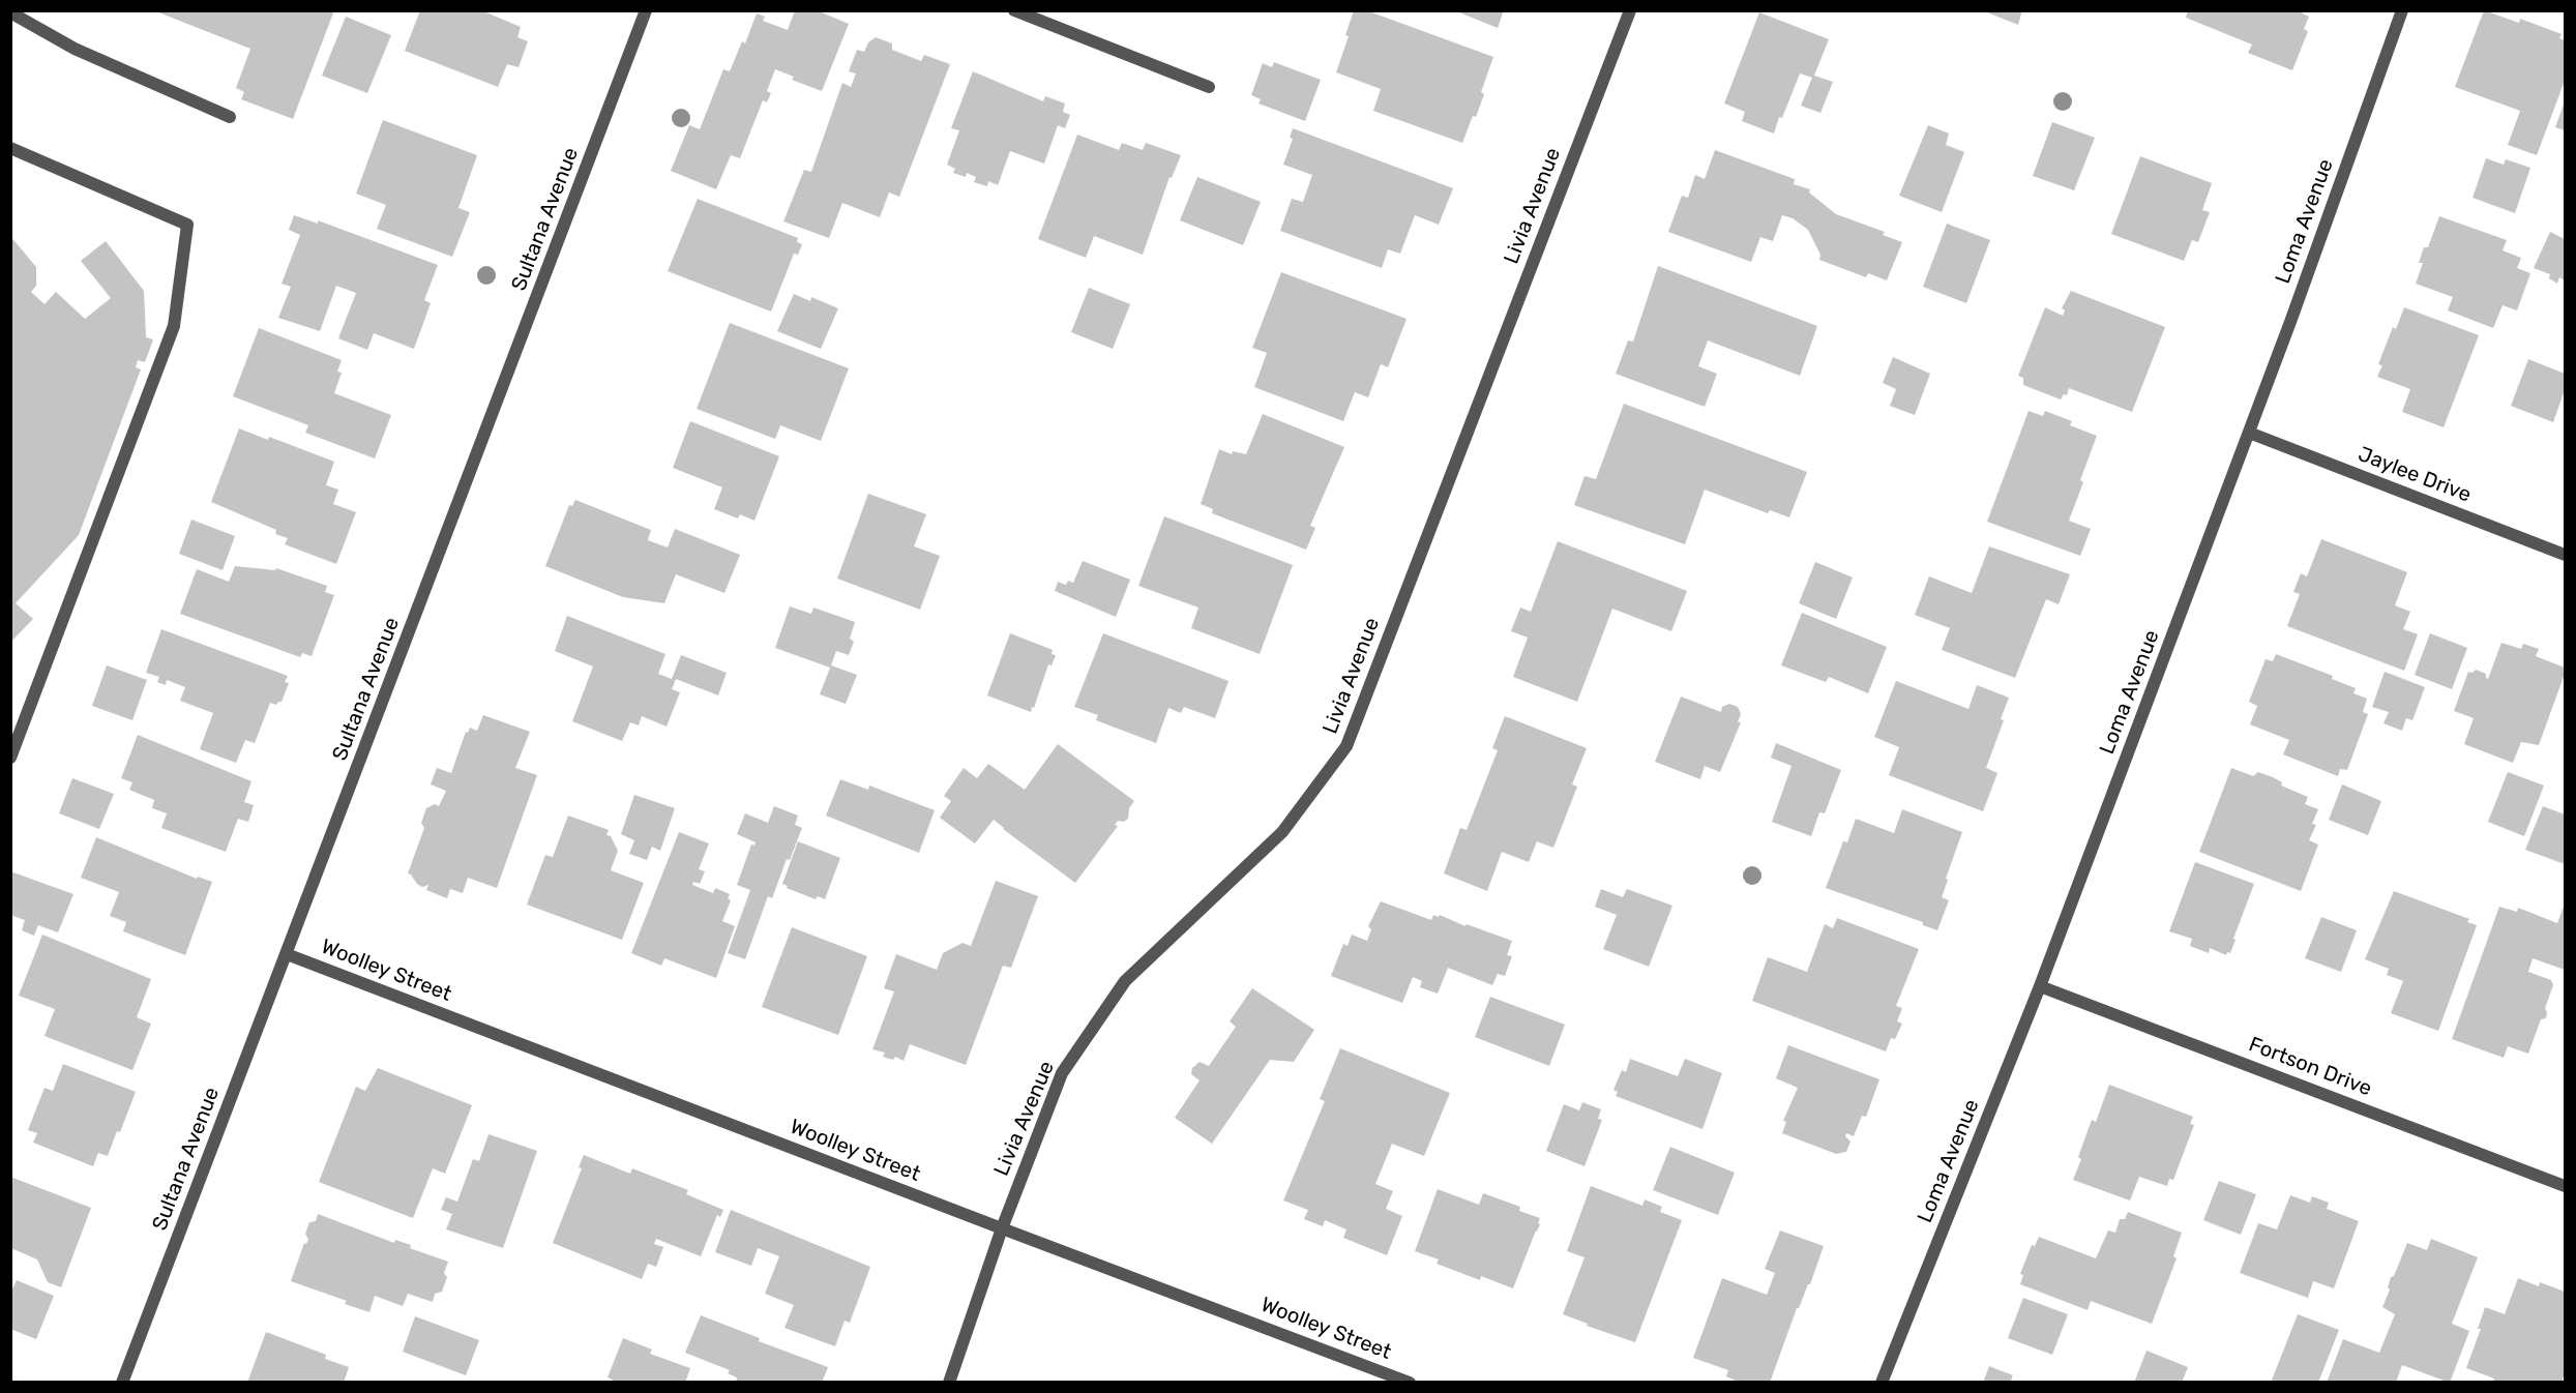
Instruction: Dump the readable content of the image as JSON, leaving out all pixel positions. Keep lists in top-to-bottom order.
{
  "streets": {
    "street": [
      "Livia Avenue",
      "Sultana Avenue",
      "Loma Avenue",
      "Jaylee Drive",
      "Woolley Street",
      "Fortson Drive"
    ]
  },
  "crossings": [
    ["Livia Avenue", "Woolley Street"],
    ["Sultana Avenue", "Woolley Street"],
    ["Loma Avenue", "Jaylee Drive"],
    ["Loma Avenue", "Fortson Drive"]
  ]
}
